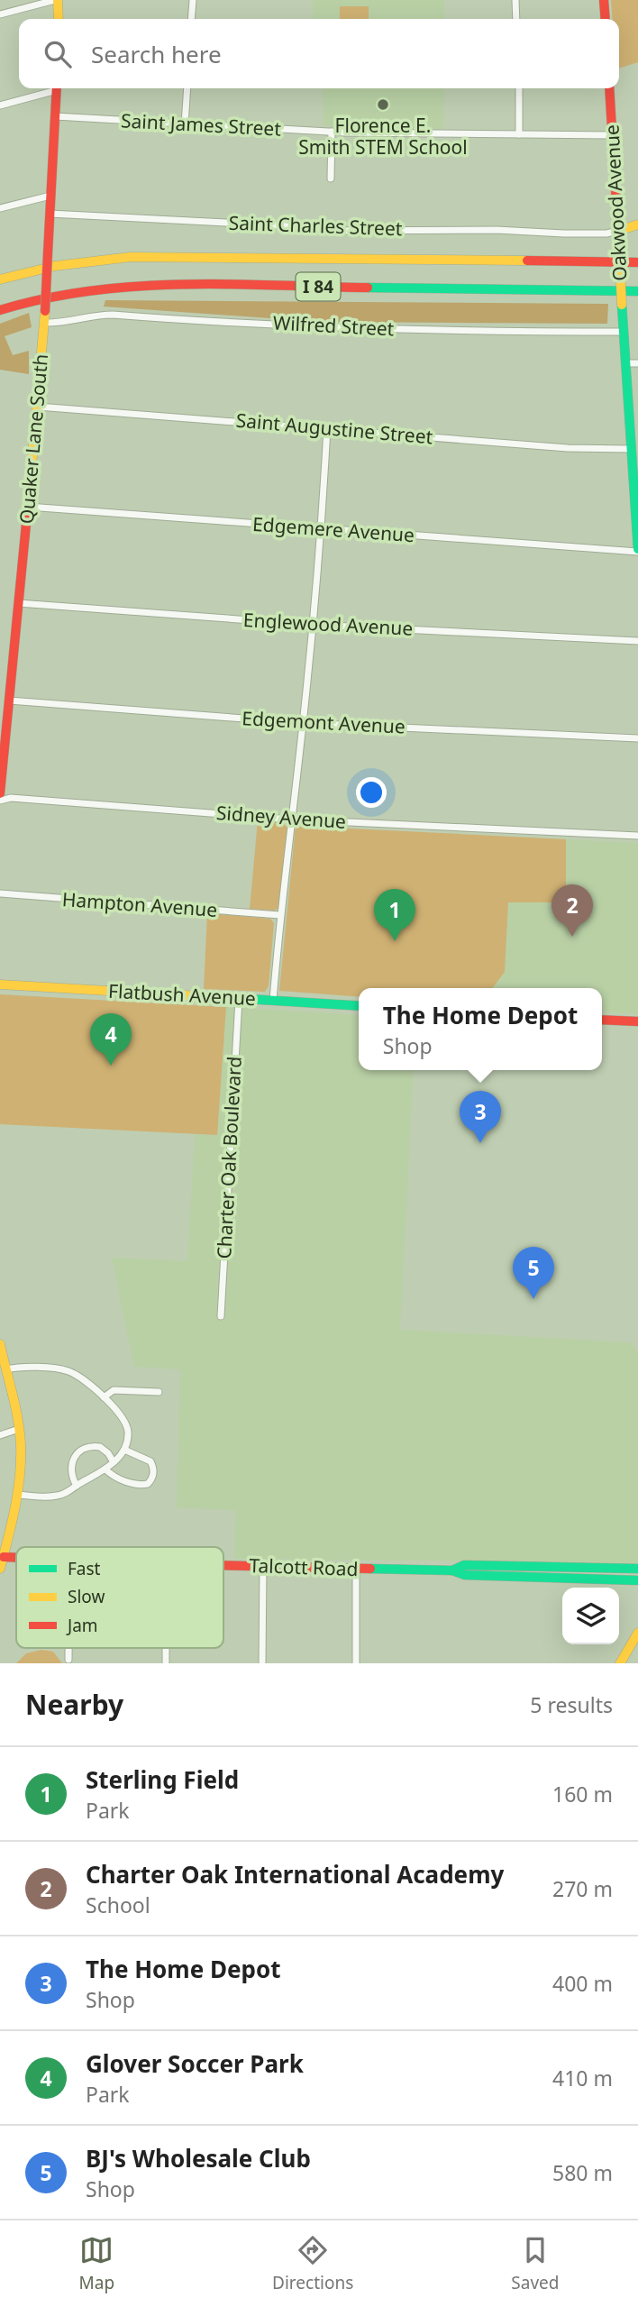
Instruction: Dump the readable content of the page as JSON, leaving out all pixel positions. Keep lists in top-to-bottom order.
{
  "streets": {
    "main road": [
      "Oakwood Avenue",
      "I 84",
      "Quaker Lane South",
      "Flatbush Avenue",
      "Talcott Road"
    ],
    "street": [
      "Saint James Street",
      "Saint Charles Street",
      "Wilfred Street",
      "Saint Augustine Street",
      "Edgemere Avenue",
      "Englewood Avenue",
      "Edgemont Avenue",
      "Sidney Avenue",
      "Hampton Avenue",
      "Charter Oak Boulevard"
    ]
  },
  "crossings": [
    ["Saint James Street", "Oakwood Avenue"],
    ["Saint James Street", "Quaker Lane South"],
    ["Oakwood Avenue", "Saint Charles Street"],
    ["Oakwood Avenue", "Wilfred Street"],
    ["Oakwood Avenue", "Saint Augustine Street"],
    ["Oakwood Avenue", "Edgemere Avenue"],
    ["Saint Charles Street", "Quaker Lane South"],
    ["Wilfred Street", "Quaker Lane South"],
    ["Saint Augustine Street", "Quaker Lane South"],
    ["Quaker Lane South", "Edgemere Avenue"],
    ["Quaker Lane South", "Englewood Avenue"],
    ["Quaker Lane South", "Edgemont Avenue"],
    ["Flatbush Avenue", "Charter Oak Boulevard"]
  ],
  "places": ["Florence E. Smith STEM School"],
  "legend": ["Fast", "Slow", "Jam"],
  "page": {
    "search": "Search here",
    "pins": [
      "2",
      "1",
      "4",
      "3",
      "5"
    ],
    "popup": ["The Home Depot", "Shop"],
    "heading": ["Nearby", "5 results"],
    "list": [
      {
        "mark": "1",
        "name": "Sterling Field",
        "note": "Park",
        "value": "160 m"
      },
      {
        "mark": "2",
        "name": "Charter Oak International Academy",
        "note": "School",
        "value": "270 m"
      },
      {
        "mark": "3",
        "name": "The Home Depot",
        "note": "Shop",
        "value": "400 m"
      },
      {
        "mark": "4",
        "name": "Glover Soccer Park",
        "note": "Park",
        "value": "410 m"
      },
      {
        "mark": "5",
        "name": "BJ's Wholesale Club",
        "note": "Shop",
        "value": "580 m"
      }
    ],
    "nav": ["Map", "Directions", "Saved"]
  }
}
